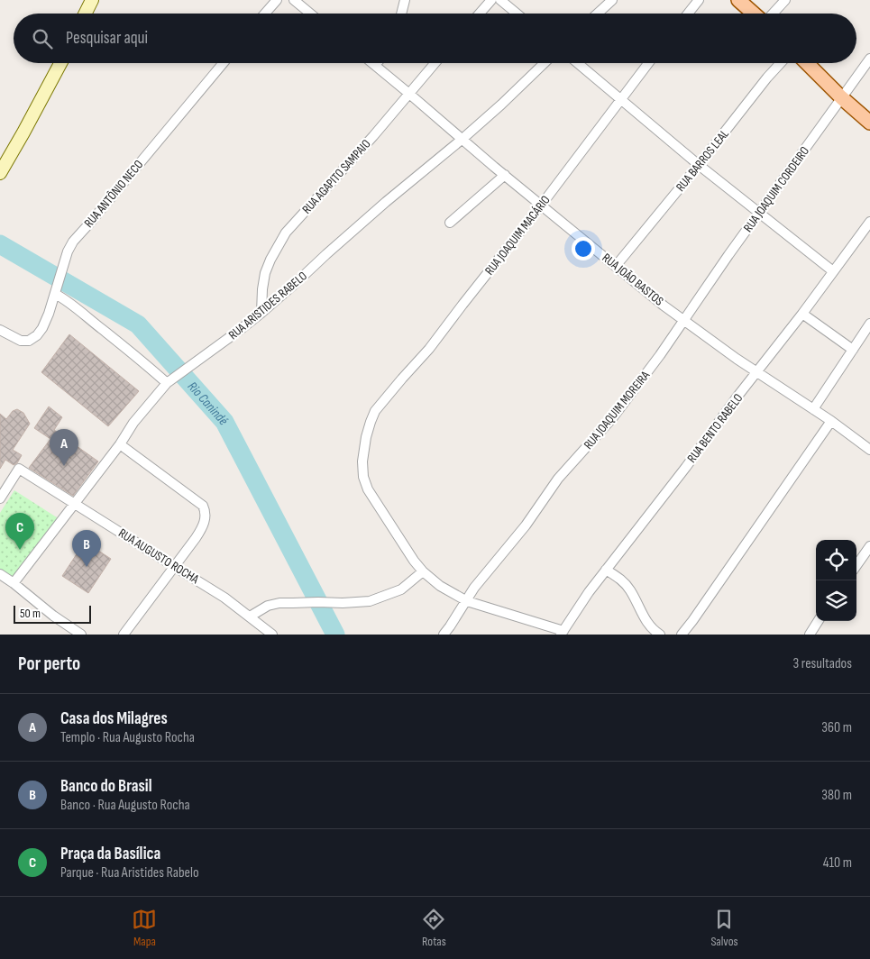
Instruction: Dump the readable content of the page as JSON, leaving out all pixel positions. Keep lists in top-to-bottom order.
{
  "streets": {
    "street": [
      "RUA BARROS LEAL",
      "RUA AGAPITO SAMPAIO",
      "RUA JOAQUIM CORDEIRO",
      "RUA ANTÔNIO NECO",
      "RUA JOAQUIM MACÁRIO",
      "RUA JOÃO BASTOS",
      "RUA ARISTIDES RABELO",
      "RUA JOAQUIM MOREIRA",
      "RUA BENTO RABELO",
      "RUA AUGUSTO ROCHA"
    ]
  },
  "crossings": [
    ["RUA BARROS LEAL", "RUA JOÃO BASTOS"],
    ["RUA AGAPITO SAMPAIO", "RUA JOÃO BASTOS"],
    ["RUA AGAPITO SAMPAIO", "RUA ARISTIDES RABELO"],
    ["RUA JOAQUIM CORDEIRO", "RUA JOÃO BASTOS"],
    ["RUA JOAQUIM CORDEIRO", "RUA JOAQUIM MOREIRA"],
    ["RUA JOAQUIM MACÁRIO", "RUA JOÃO BASTOS"],
    ["RUA JOÃO BASTOS", "RUA ARISTIDES RABELO"],
    ["RUA JOÃO BASTOS", "RUA JOAQUIM MOREIRA"],
    ["RUA JOÃO BASTOS", "RUA BENTO RABELO"],
    ["RUA ARISTIDES RABELO", "RUA AUGUSTO ROCHA"]
  ],
  "water": ["Rio Canindé"],
  "scale_bar": "50 m",
  "page": {
    "search": "Pesquisar aqui",
    "pins": ["A", "C", "B"],
    "scale": "50 m",
    "heading": ["Por perto", "3 resultados"],
    "list": [
      {
        "mark": "A",
        "name": "Casa dos Milagres",
        "note": "Templo · Rua Augusto Rocha",
        "value": "360 m"
      },
      {
        "mark": "B",
        "name": "Banco do Brasil",
        "note": "Banco · Rua Augusto Rocha",
        "value": "380 m"
      },
      {
        "mark": "C",
        "name": "Praça da Basílica",
        "note": "Parque · Rua Aristides Rabelo",
        "value": "410 m"
      }
    ],
    "nav": ["Mapa", "Rotas", "Salvos"]
  }
}
